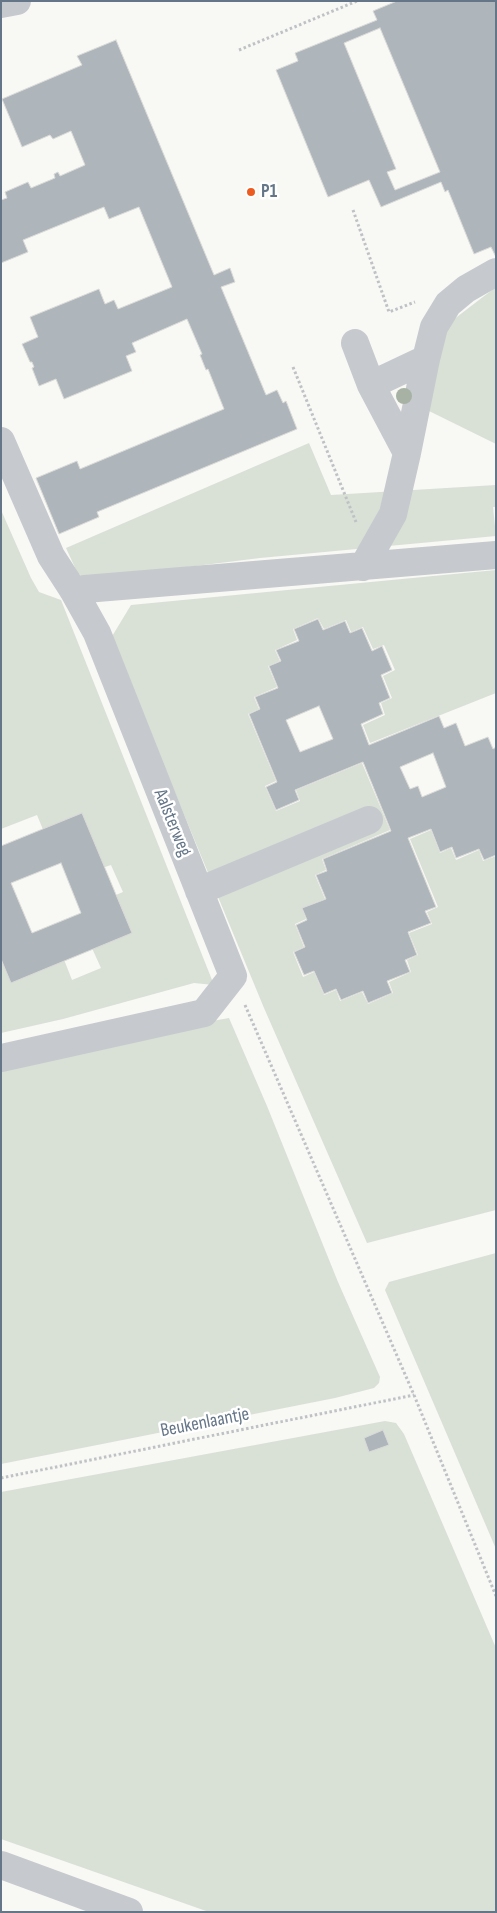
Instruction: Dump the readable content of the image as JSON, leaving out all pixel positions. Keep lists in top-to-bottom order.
{
  "streets": {
    "street": ["Aalsterweg"],
    "path": ["Beukenlaantje"]
  },
  "places": ["P1"]
}
